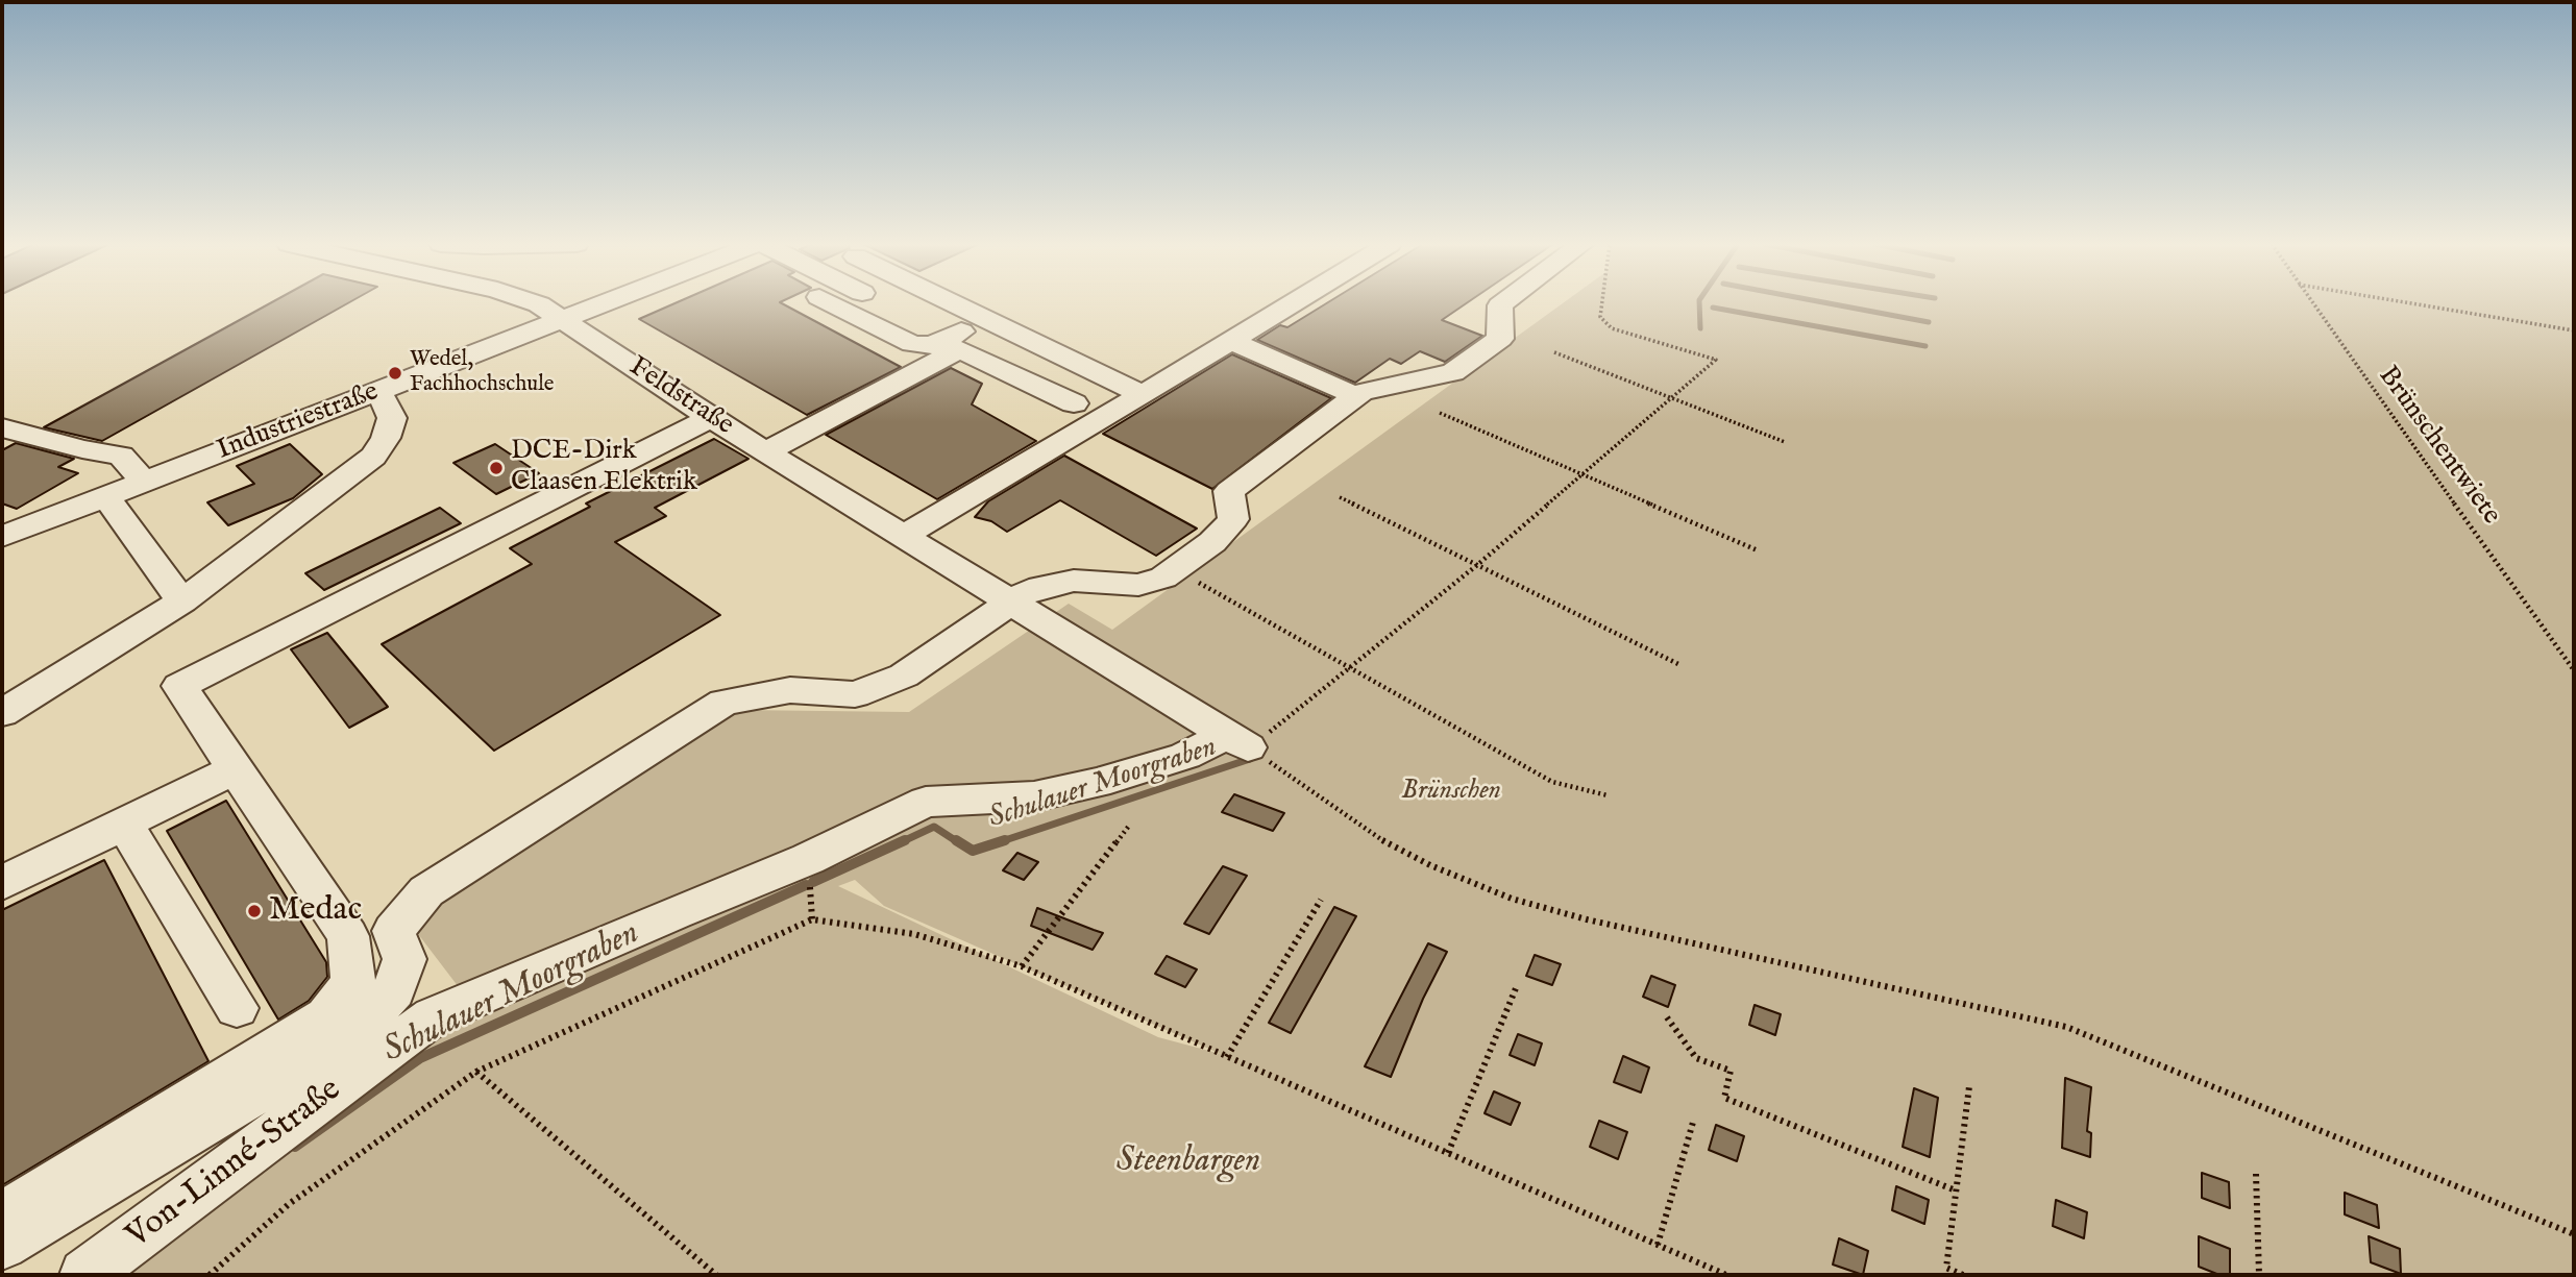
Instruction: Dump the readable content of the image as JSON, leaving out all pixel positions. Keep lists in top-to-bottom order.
{
  "streets": {
    "street": ["Feldstraße", "Industriestraße", "Von-Linné-Straße"],
    "path": ["Brünschentwiete"]
  },
  "crossings": [
    ["Feldstraße", "Industriestraße"],
    ["Feldstraße", "Von-Linné-Straße"]
  ],
  "water": ["Schulauer Moorgraben"],
  "parks": ["Brünschen", "Steenbargen"],
  "places": ["Wedel, Fachhochschule", "DCE-Dirk Claasen Elektrik", "Medac"]
}
